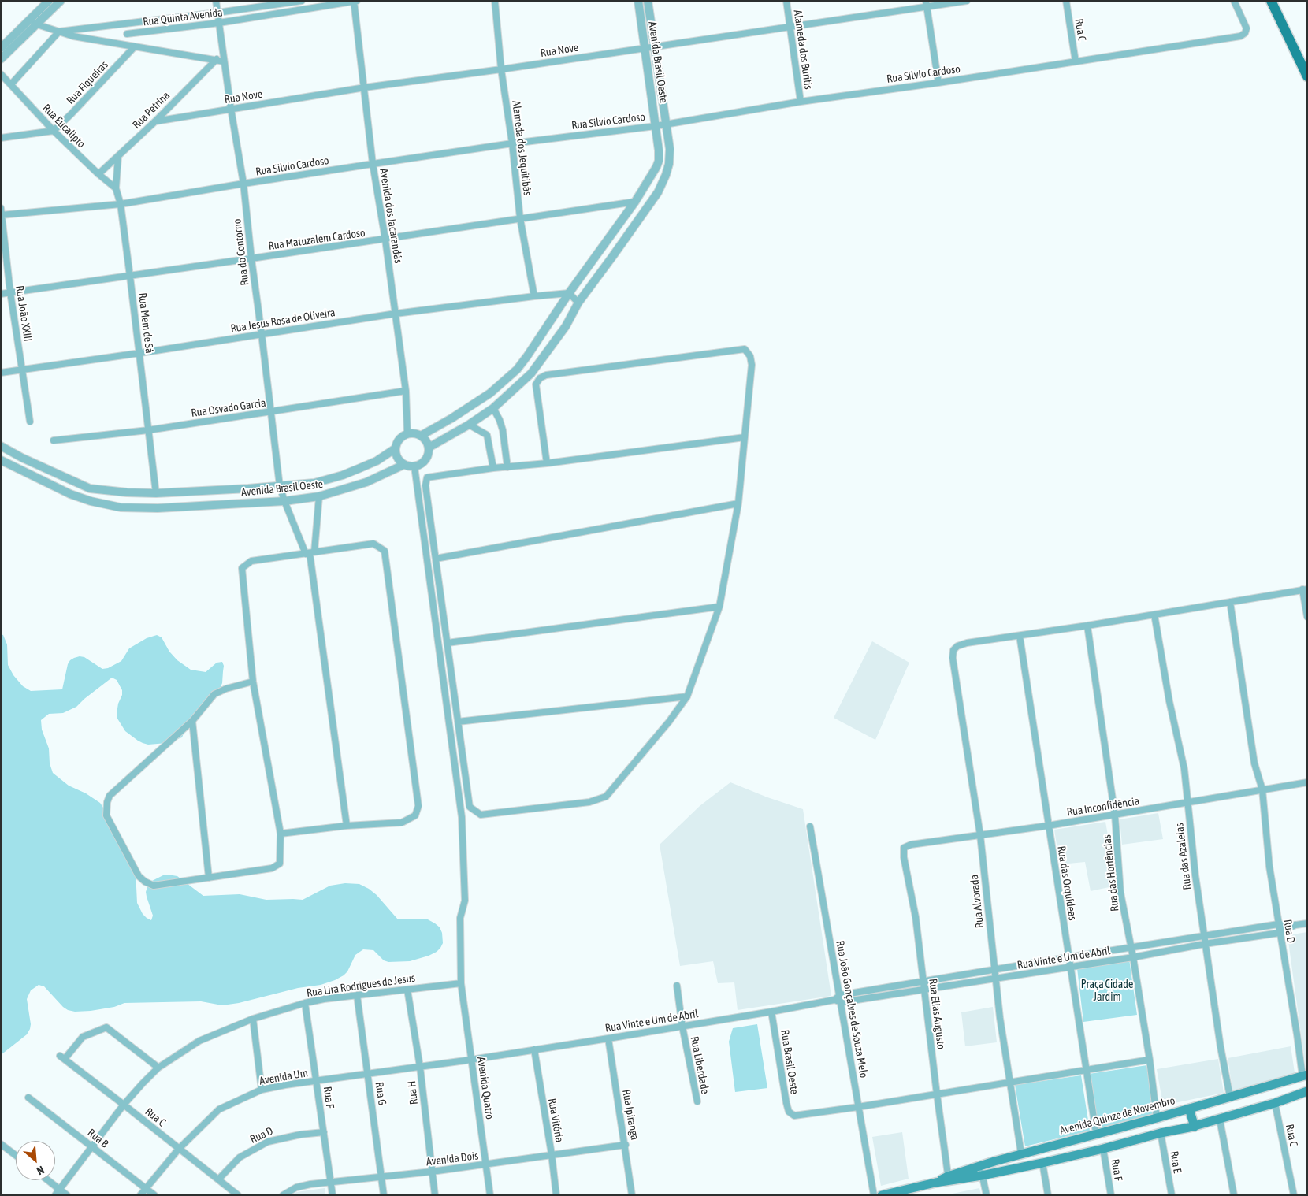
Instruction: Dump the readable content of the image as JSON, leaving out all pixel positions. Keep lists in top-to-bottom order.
{
  "streets": {
    "main road": ["Avenida Quinze de Novembro"],
    "street": [
      "Rua Quinta Avenida",
      "Rua C",
      "Alameda dos Buritis",
      "Rua Nove",
      "Avenida Brasil Oeste",
      "Rua Silvio Cardoso",
      "Rua Fiqueiras",
      "Rua Petrina",
      "Rua Eucalipto",
      "Alameda dos Jequitibás",
      "Avenida dos Jacarandás",
      "Rua Matuzalem Cardoso",
      "Rua do Contorno",
      "Rua João XXIII",
      "Rua Jesus Rosa de Oliveira",
      "Rua Mem de Sá",
      "Rua Osvado Garcia",
      "Rua Inconfidência",
      "Rua das Azaleias",
      "Rua das Hortências",
      "Rua das Orquídeas",
      "Rua Alvorada",
      "Rua D",
      "Rua Vinte e Um de Abril",
      "Rua Lira Rodrigues de Jesus",
      "Rua João Gonçalves de Souza Melo",
      "Rua Elias Augusto",
      "Rua Brasil Oeste",
      "Rua Liberdade",
      "Avenida Um",
      "Avenida Quatro",
      "Rua H",
      "Rua G",
      "Rua F",
      "Rua Ipiranga",
      "Rua Vitória",
      "Rua B",
      "Avenida Dois",
      "Rua E"
    ]
  },
  "crossings": [
    ["Rua Quinta Avenida", "Avenida dos Jacarandás"],
    ["Rua Quinta Avenida", "Rua do Contorno"],
    ["Rua C", "Rua Silvio Cardoso"],
    ["Rua C", "Rua D"],
    ["Rua C", "Rua Lira Rodrigues de Jesus"],
    ["Rua C", "Avenida Um"],
    ["Rua C", "Avenida Quinze de Novembro"],
    ["Alameda dos Buritis", "Rua Nove"],
    ["Alameda dos Buritis", "Rua Silvio Cardoso"],
    ["Rua Nove", "Avenida Brasil Oeste"],
    ["Rua Nove", "Rua Petrina"],
    ["Rua Nove", "Alameda dos Jequitibás"],
    ["Rua Nove", "Avenida dos Jacarandás"],
    ["Rua Nove", "Rua do Contorno"],
    ["Avenida Brasil Oeste", "Rua Silvio Cardoso"],
    ["Avenida Brasil Oeste", "Avenida dos Jacarandás"],
    ["Avenida Brasil Oeste", "Rua Matuzalem Cardoso"],
    ["Avenida Brasil Oeste", "Rua do Contorno"],
    ["Avenida Brasil Oeste", "Rua Jesus Rosa de Oliveira"],
    ["Avenida Brasil Oeste", "Rua Mem de Sá"],
    ["Avenida Brasil Oeste", "Avenida Quatro"],
    ["Rua Silvio Cardoso", "Alameda dos Jequitibás"],
    ["Rua Silvio Cardoso", "Avenida dos Jacarandás"],
    ["Rua Silvio Cardoso", "Rua do Contorno"],
    ["Rua Silvio Cardoso", "Rua João XXIII"],
    ["Rua Silvio Cardoso", "Rua Mem de Sá"],
    ["Rua Fiqueiras", "Rua Eucalipto"],
    ["Rua Petrina", "Rua Eucalipto"],
    ["Rua Petrina", "Rua Mem de Sá"],
    ["Rua Eucalipto", "Rua Mem de Sá"],
    ["Alameda dos Jequitibás", "Rua Matuzalem Cardoso"],
    ["Alameda dos Jequitibás", "Rua Jesus Rosa de Oliveira"],
    ["Avenida dos Jacarandás", "Rua Matuzalem Cardoso"],
    ["Avenida dos Jacarandás", "Rua Jesus Rosa de Oliveira"],
    ["Avenida dos Jacarandás", "Rua Osvado Garcia"],
    ["Avenida dos Jacarandás", "Avenida Quatro"],
    ["Rua Matuzalem Cardoso", "Rua do Contorno"],
    ["Rua Matuzalem Cardoso", "Rua João XXIII"],
    ["Rua Matuzalem Cardoso", "Rua Mem de Sá"],
    ["Rua do Contorno", "Rua Jesus Rosa de Oliveira"],
    ["Rua do Contorno", "Rua Osvado Garcia"],
    ["Rua João XXIII", "Rua Jesus Rosa de Oliveira"],
    ["Rua Jesus Rosa de Oliveira", "Rua Mem de Sá"],
    ["Rua Mem de Sá", "Rua Osvado Garcia"],
    ["Rua Inconfidência", "Rua das Azaleias"],
    ["Rua Inconfidência", "Rua das Hortências"],
    ["Rua Inconfidência", "Rua das Orquídeas"],
    ["Rua Inconfidência", "Rua Alvorada"],
    ["Rua Inconfidência", "Rua D"],
    ["Rua Inconfidência", "Rua Elias Augusto"],
    ["Rua das Azaleias", "Rua Vinte e Um de Abril"],
    ["Rua das Azaleias", "Avenida Quinze de Novembro"],
    ["Rua das Hortências", "Rua Vinte e Um de Abril"],
    ["Rua das Hortências", "Avenida Quinze de Novembro"],
    ["Rua das Orquídeas", "Rua Alvorada"],
    ["Rua das Orquídeas", "Rua Vinte e Um de Abril"],
    ["Rua das Orquídeas", "Avenida Quinze de Novembro"],
    ["Rua Alvorada", "Rua Vinte e Um de Abril"],
    ["Rua Alvorada", "Avenida Quinze de Novembro"],
    ["Rua D", "Rua Vinte e Um de Abril"],
    ["Rua D", "Rua F"],
    ["Rua D", "Avenida Quinze de Novembro"],
    ["Rua Vinte e Um de Abril", "Rua João Gonçalves de Souza Melo"],
    ["Rua Vinte e Um de Abril", "Rua Elias Augusto"],
    ["Rua Vinte e Um de Abril", "Rua Brasil Oeste"],
    ["Rua Vinte e Um de Abril", "Rua Liberdade"],
    ["Rua Vinte e Um de Abril", "Avenida Um"],
    ["Rua Vinte e Um de Abril", "Avenida Quatro"],
    ["Rua Vinte e Um de Abril", "Rua Ipiranga"],
    ["Rua Vinte e Um de Abril", "Rua Vitória"],
    ["Rua Lira Rodrigues de Jesus", "Avenida Quatro"],
    ["Rua Lira Rodrigues de Jesus", "Rua H"],
    ["Rua Lira Rodrigues de Jesus", "Rua G"],
    ["Rua Lira Rodrigues de Jesus", "Rua F"],
    ["Rua Lira Rodrigues de Jesus", "Rua B"],
    ["Rua João Gonçalves de Souza Melo", "Rua Brasil Oeste"],
    ["Rua Elias Augusto", "Avenida Quinze de Novembro"],
    ["Avenida Um", "Avenida Quatro"],
    ["Avenida Um", "Rua H"],
    ["Avenida Um", "Rua G"],
    ["Avenida Um", "Rua F"],
    ["Avenida Um", "Rua B"],
    ["Avenida Quatro", "Avenida Dois"],
    ["Rua H", "Avenida Dois"],
    ["Rua G", "Avenida Dois"],
    ["Rua F", "Avenida Quinze de Novembro"],
    ["Rua F", "Avenida Dois"],
    ["Rua Ipiranga", "Avenida Dois"],
    ["Avenida Quinze de Novembro", "Rua E"],
    ["Rua Vitória", "Avenida Dois"]
  ],
  "parks": ["Praça Cidade Jardim"],
  "north": "bottom right"
}
